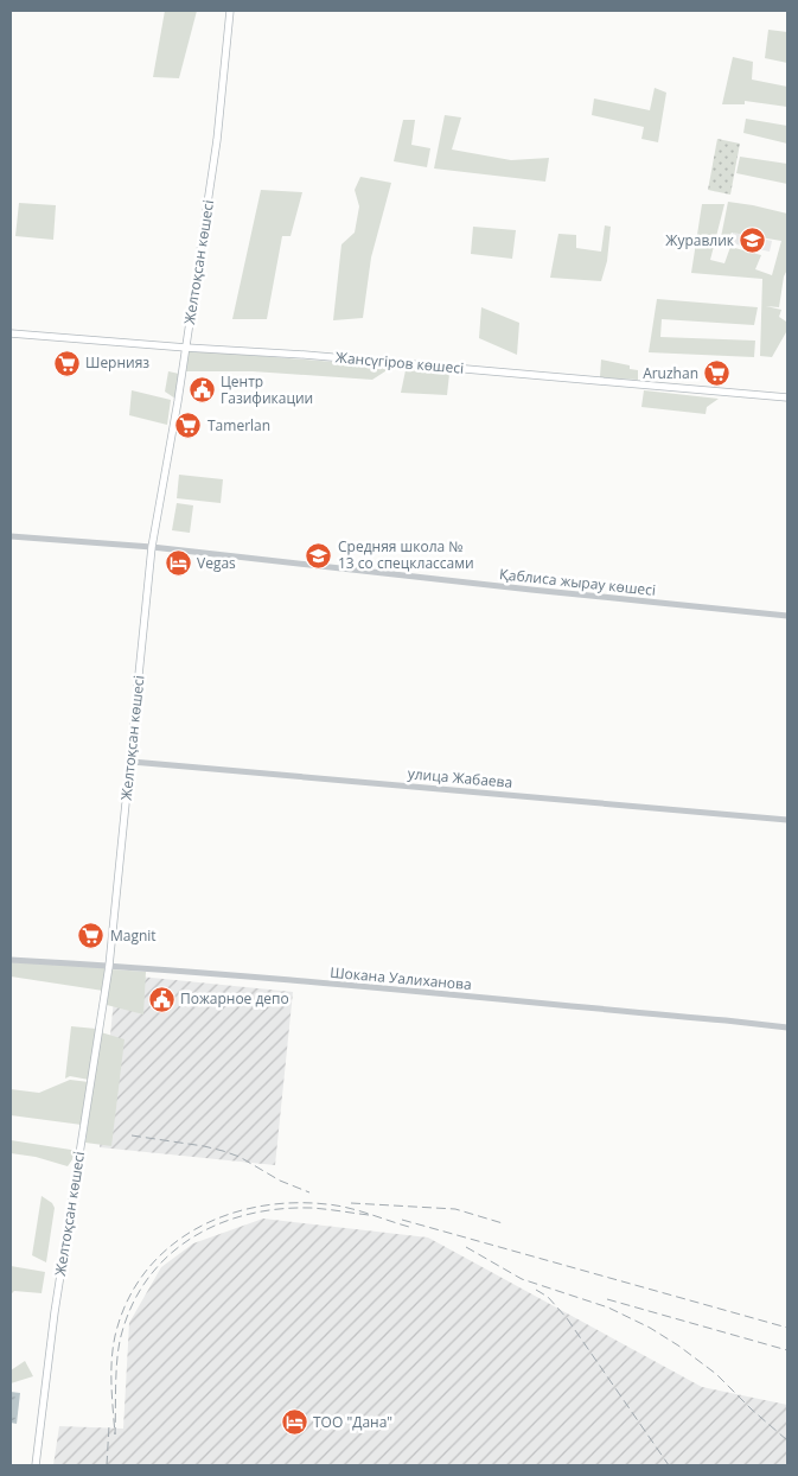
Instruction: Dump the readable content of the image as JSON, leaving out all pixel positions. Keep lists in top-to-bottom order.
{
  "streets": {
    "main road": ["Желтоқсан көшесі", "Жансүгіров көшесі"],
    "street": ["Қаблиса жырау көшесі", "улица Жабаева", "Шокана Уалиханова"]
  },
  "crossings": [
    ["Желтоқсан көшесі", "Жансүгіров көшесі"],
    ["Желтоқсан көшесі", "Қаблиса жырау көшесі"],
    ["Желтоқсан көшесі", "улица Жабаева"],
    ["Желтоқсан көшесі", "Шокана Уалиханова"]
  ],
  "places": {
    "school or university": ["Журавлик", "Средняя школа № 13 со спецклассами"],
    "supermarket": [
      "Шернияз",
      "Aruzhan",
      "Tamerlan",
      "Magnit"
    ],
    "public building": ["Центр Газификации", "Пожарное депо"],
    "hotel": ["Vegas", "ТОО \"Дана\""]
  }
}
